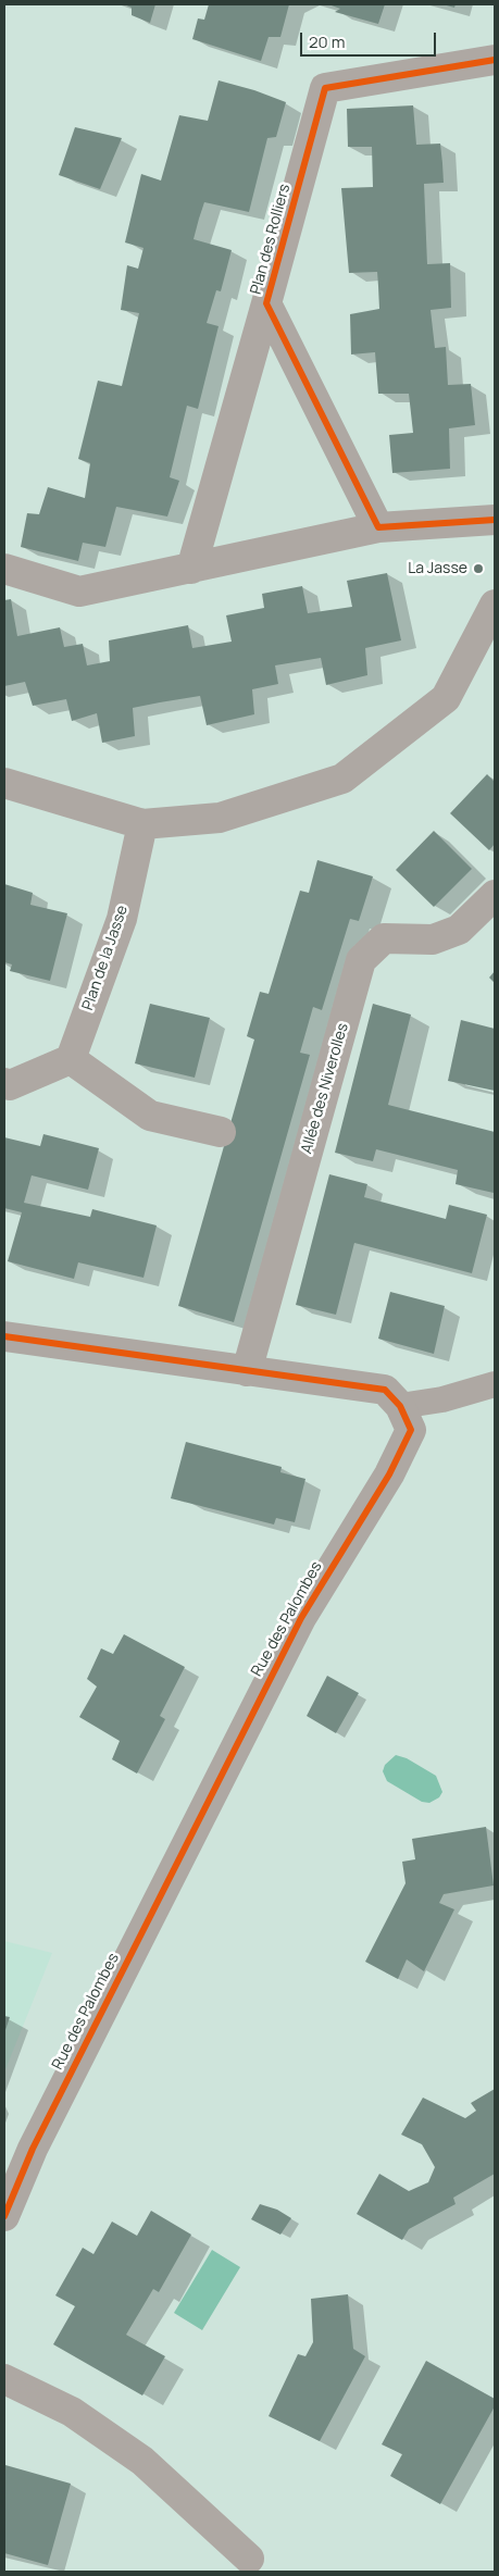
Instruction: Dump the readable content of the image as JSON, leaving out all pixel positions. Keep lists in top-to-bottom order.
{
  "streets": {
    "street": [
      "Plan des Rolliers",
      "Plan de la Jasse",
      "Allée des Niverolles",
      "Rue des Palombes"
    ]
  },
  "crossings": [
    ["Allée des Niverolles", "Rue des Palombes"]
  ],
  "places": ["La Jasse"],
  "scale_bar": "20 m"
}
